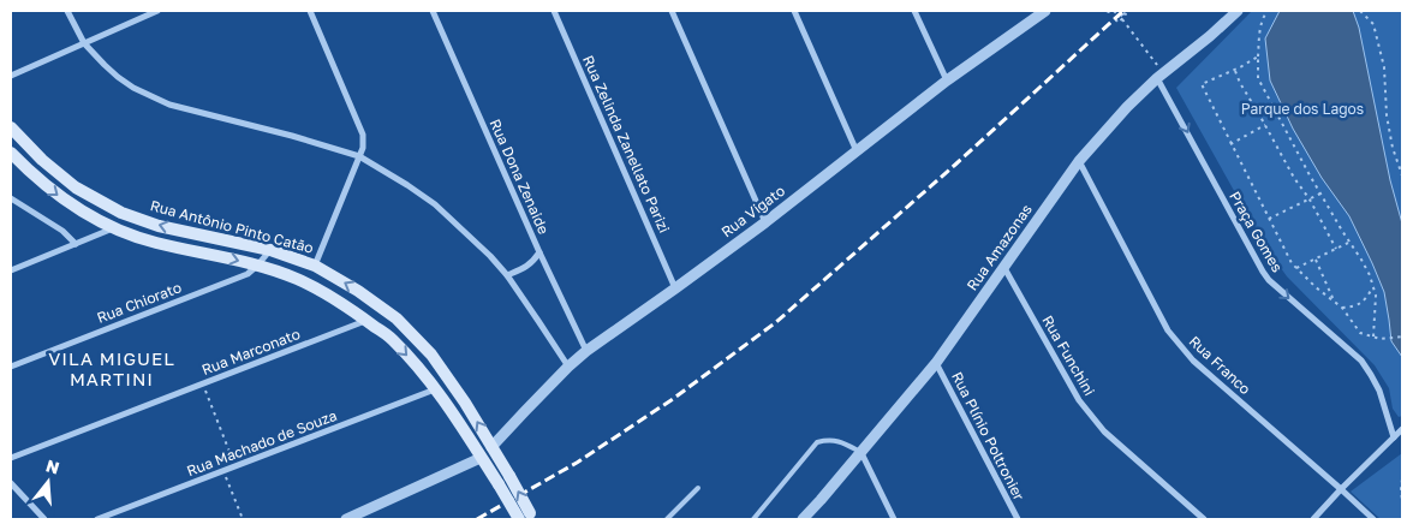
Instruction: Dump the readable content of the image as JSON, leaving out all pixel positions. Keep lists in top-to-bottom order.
{
  "streets": {
    "main road": ["Rua Antônio Pinto Catão"],
    "street": [
      "Rua Zelinda Zanellato Parizi",
      "Rua Dona Zenaide",
      "Rua Vigato",
      "Praça Gomes",
      "Rua Amazonas",
      "Rua Chiorato",
      "Rua Marconato",
      "Rua Funchini",
      "Rua Franco",
      "Rua Plínio Poltronier",
      "Rua Machado de Souza"
    ]
  },
  "crossings": [
    ["Rua Zelinda Zanellato Parizi", "Rua Vigato"],
    ["Rua Dona Zenaide", "Rua Vigato"],
    ["Rua Vigato", "Rua Antônio Pinto Catão"],
    ["Rua Antônio Pinto Catão", "Rua Chiorato"],
    ["Rua Antônio Pinto Catão", "Rua Marconato"],
    ["Rua Antônio Pinto Catão", "Rua Machado de Souza"],
    ["Praça Gomes", "Rua Amazonas"],
    ["Rua Amazonas", "Rua Funchini"],
    ["Rua Amazonas", "Rua Franco"],
    ["Rua Amazonas", "Rua Plínio Poltronier"]
  ],
  "one_way": ["Praça Gomes"],
  "districts": ["VILA MIGUEL MARTINI"],
  "parks": ["Parque dos Lagos"],
  "north": "top"
}
